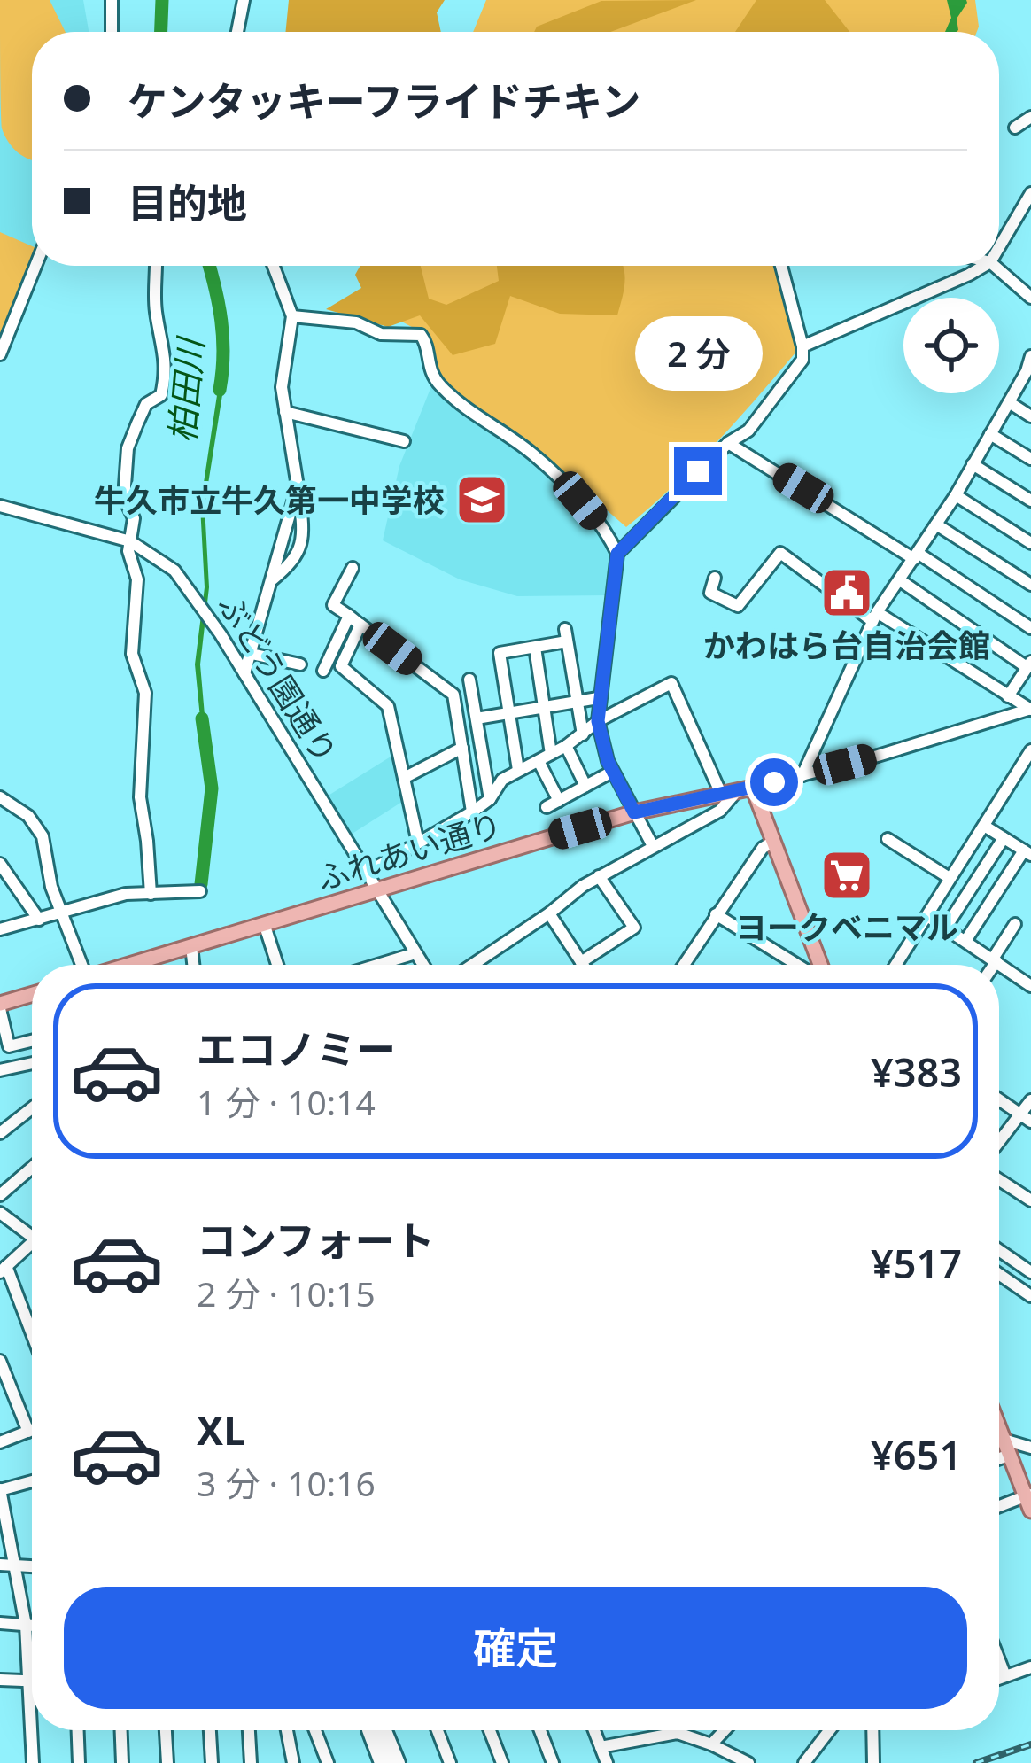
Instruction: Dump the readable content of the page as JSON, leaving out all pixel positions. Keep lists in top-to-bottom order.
{
  "streets": {
    "main road": ["ふれあい通り"],
    "street": ["ぶどう園通り"]
  },
  "crossings": [
    ["ぶどう園通り", "ふれあい通り"]
  ],
  "water": ["柏田川"],
  "places": {
    "school or university": ["牛久市立牛久第一中学校"],
    "public building": ["かわはら台自治会館"],
    "supermarket": ["ヨークベニマル"]
  },
  "page": {
    "banner": ["ケンタッキーフライドチキン", "目的地"],
    "bubble": "2 分",
    "list": [
      {
        "name": "エコノミー",
        "note": "1 分 · 10:14",
        "value": "¥383"
      },
      {
        "name": "コンフォート",
        "note": "2 分 · 10:15",
        "value": "¥517"
      },
      {
        "name": "XL",
        "note": "3 分 · 10:16",
        "value": "¥651"
      }
    ],
    "buttons": "確定"
  }
}
